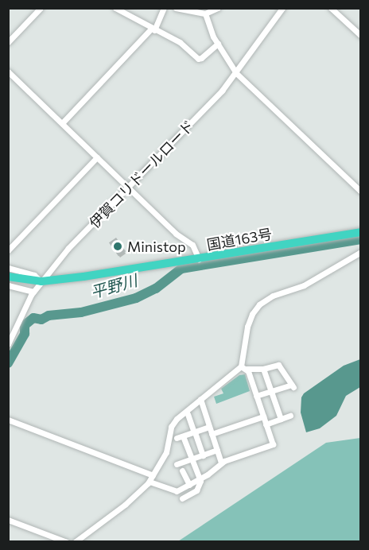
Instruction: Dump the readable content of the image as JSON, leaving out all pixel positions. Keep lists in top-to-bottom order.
{
  "streets": {
    "highway": ["国道163号"],
    "street": ["伊賀コリドールロード"]
  },
  "crossings": [
    ["伊賀コリドールロード", "国道163号"]
  ],
  "water": ["平野川"],
  "places": ["Ministop"]
}
